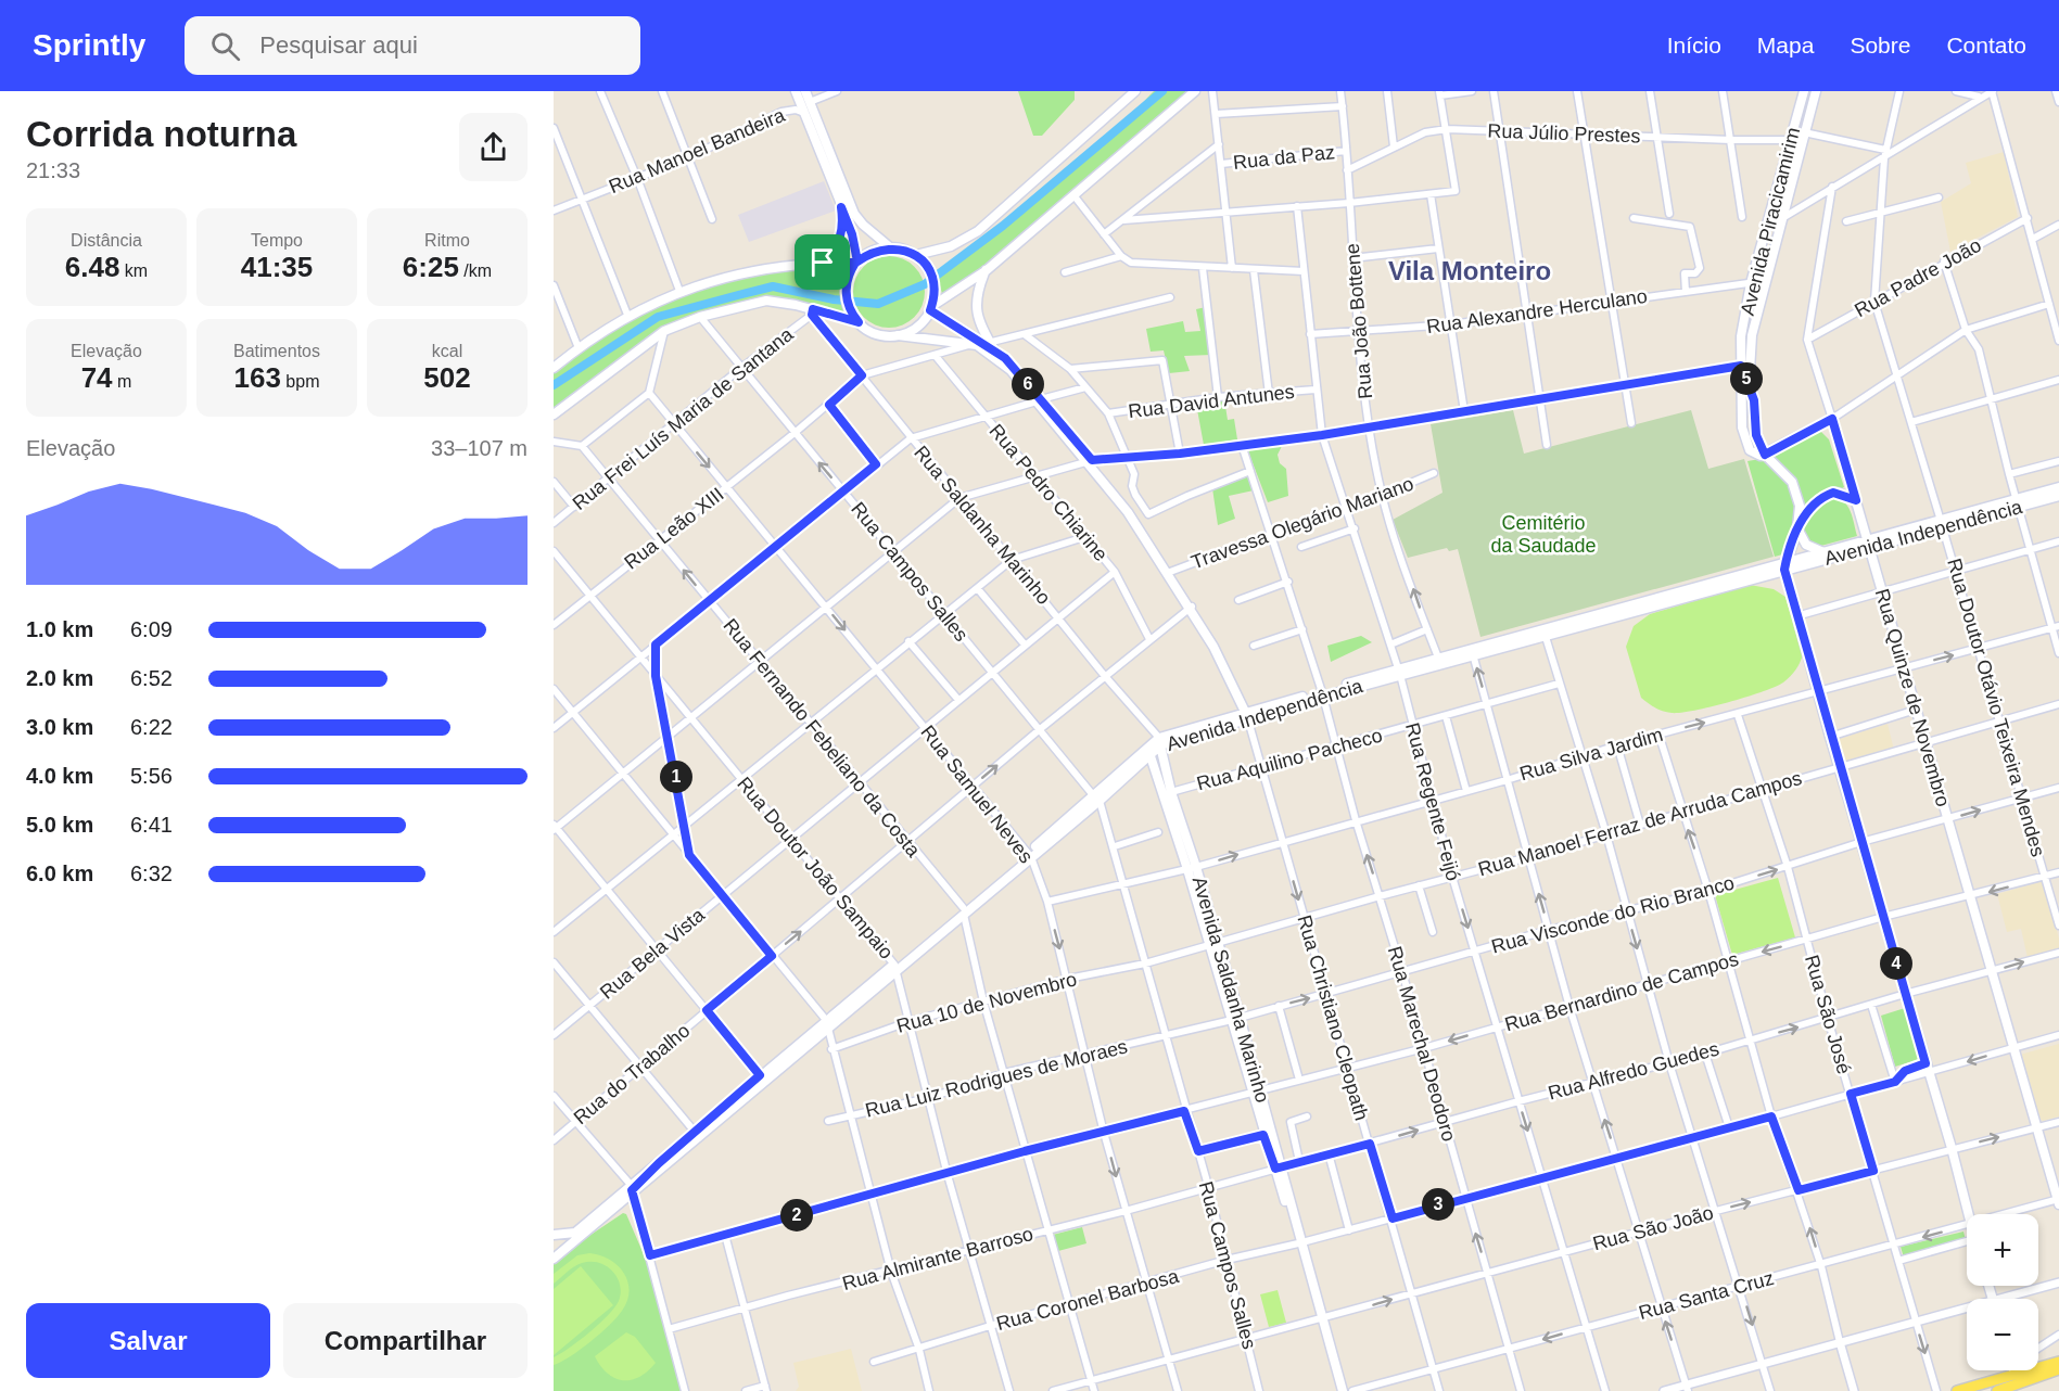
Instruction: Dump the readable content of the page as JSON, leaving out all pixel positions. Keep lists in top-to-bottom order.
{
  "streets": {
    "main road": [
      "Avenida Piracicamirim",
      "Avenida Independência",
      "Rua Quinze de Novembro",
      "Avenida Saldanha Marinho"
    ],
    "street": [
      "Rua Júlio Prestes",
      "Rua Manoel Bandeira",
      "Rua da Paz",
      "Rua Padre João",
      "Rua Alexandre Herculano",
      "Rua João Bottene",
      "Rua David Antunes",
      "Rua Frei Luís Maria de Santana",
      "Rua Pedro Chiarine",
      "Travessa Olegário Mariano",
      "Rua Saldanha Marinho",
      "Rua Leão XIII",
      "Rua Campos Salles",
      "Rua Doutor Otávio Teixeira Mendes",
      "Rua Fernando Febeliano da Costa",
      "Rua Silva Jardim",
      "Rua Aquilino Pacheco",
      "Rua Samuel Neves",
      "Rua Regente Feijó",
      "Rua Manoel Ferraz de Arruda Campos",
      "Rua Doutor João Sampaio",
      "Rua Visconde do Rio Branco",
      "Rua Bela Vista",
      "Rua Bernardino de Campos",
      "Rua 10 de Novembro",
      "Rua São José",
      "Rua Christiano Cleopath",
      "Rua Marechal Deodoro",
      "Rua Alfredo Guedes",
      "Rua do Trabalho",
      "Rua Luiz Rodrigues de Moraes",
      "Rua São João",
      "Rua Almirante Barroso",
      "Rua Santa Cruz",
      "Rua Coronel Barbosa"
    ]
  },
  "crossings": [
    ["Rua Júlio Prestes", "Avenida Piracicamirim"],
    ["Rua Júlio Prestes", "Rua João Bottene"],
    ["Rua da Paz", "Rua João Bottene"],
    ["Avenida Piracicamirim", "Rua Alexandre Herculano"],
    ["Avenida Piracicamirim", "Avenida Independência"],
    ["Avenida Piracicamirim", "Rua Quinze de Novembro"],
    ["Rua Padre João", "Rua Quinze de Novembro"],
    ["Rua Padre João", "Rua Doutor Otávio Teixeira Mendes"],
    ["Rua Alexandre Herculano", "Rua João Bottene"],
    ["Rua Alexandre Herculano", "Rua Regente Feijó"],
    ["Rua João Bottene", "Travessa Olegário Mariano"],
    ["Rua João Bottene", "Avenida Independência"],
    ["Rua David Antunes", "Rua Regente Feijó"],
    ["Rua Frei Luís Maria de Santana", "Rua Saldanha Marinho"],
    ["Rua Frei Luís Maria de Santana", "Rua Campos Salles"],
    ["Rua Frei Luís Maria de Santana", "Rua Fernando Febeliano da Costa"],
    ["Rua Frei Luís Maria de Santana", "Rua Samuel Neves"],
    ["Rua Pedro Chiarine", "Rua Bela Vista"],
    ["Rua Pedro Chiarine", "Rua do Trabalho"],
    ["Travessa Olegário Mariano", "Rua Regente Feijó"],
    ["Travessa Olegário Mariano", "Rua Marechal Deodoro"],
    ["Rua Saldanha Marinho", "Rua Leão XIII"],
    ["Rua Saldanha Marinho", "Avenida Independência"],
    ["Rua Saldanha Marinho", "Rua Bela Vista"],
    ["Rua Saldanha Marinho", "Avenida Saldanha Marinho"],
    ["Rua Saldanha Marinho", "Rua do Trabalho"],
    ["Rua Leão XIII", "Rua Campos Salles"],
    ["Rua Leão XIII", "Rua Fernando Febeliano da Costa"],
    ["Rua Leão XIII", "Rua Samuel Neves"],
    ["Rua Leão XIII", "Rua Doutor João Sampaio"],
    ["Avenida Independência", "Rua Campos Salles"],
    ["Avenida Independência", "Rua Quinze de Novembro"],
    ["Avenida Independência", "Rua Doutor Otávio Teixeira Mendes"],
    ["Avenida Independência", "Rua Fernando Febeliano da Costa"],
    ["Avenida Independência", "Rua Samuel Neves"],
    ["Avenida Independência", "Rua Regente Feijó"],
    ["Avenida Independência", "Rua Doutor João Sampaio"],
    ["Avenida Independência", "Avenida Saldanha Marinho"],
    ["Avenida Independência", "Rua Christiano Cleopath"],
    ["Avenida Independência", "Rua Marechal Deodoro"],
    ["Rua Campos Salles", "Rua Silva Jardim"],
    ["Rua Campos Salles", "Rua Manoel Ferraz de Arruda Campos"],
    ["Rua Campos Salles", "Rua Visconde do Rio Branco"],
    ["Rua Campos Salles", "Rua Bela Vista"],
    ["Rua Campos Salles", "Rua Bernardino de Campos"],
    ["Rua Campos Salles", "Rua 10 de Novembro"],
    ["Rua Campos Salles", "Rua Alfredo Guedes"],
    ["Rua Campos Salles", "Rua do Trabalho"],
    ["Rua Campos Salles", "Rua Luiz Rodrigues de Moraes"],
    ["Rua Campos Salles", "Rua São João"],
    ["Rua Campos Salles", "Rua Almirante Barroso"],
    ["Rua Campos Salles", "Rua Coronel Barbosa"],
    ["Rua Quinze de Novembro", "Rua Silva Jardim"],
    ["Rua Quinze de Novembro", "Rua Manoel Ferraz de Arruda Campos"],
    ["Rua Quinze de Novembro", "Rua Visconde do Rio Branco"],
    ["Rua Quinze de Novembro", "Rua Bernardino de Campos"],
    ["Rua Quinze de Novembro", "Rua Alfredo Guedes"],
    ["Rua Quinze de Novembro", "Rua São João"],
    ["Rua Quinze de Novembro", "Rua Santa Cruz"],
    ["Rua Quinze de Novembro", "Rua Coronel Barbosa"],
    ["Rua Doutor Otávio Teixeira Mendes", "Rua Silva Jardim"],
    ["Rua Doutor Otávio Teixeira Mendes", "Rua Manoel Ferraz de Arruda Campos"],
    ["Rua Doutor Otávio Teixeira Mendes", "Rua Visconde do Rio Branco"],
    ["Rua Doutor Otávio Teixeira Mendes", "Rua Bernardino de Campos"],
    ["Rua Fernando Febeliano da Costa", "Rua Bela Vista"],
    ["Rua Fernando Febeliano da Costa", "Rua Bernardino de Campos"],
    ["Rua Fernando Febeliano da Costa", "Rua 10 de Novembro"],
    ["Rua Fernando Febeliano da Costa", "Rua do Trabalho"],
    ["Rua Fernando Febeliano da Costa", "Rua Luiz Rodrigues de Moraes"],
    ["Rua Fernando Febeliano da Costa", "Rua São João"],
    ["Rua Fernando Febeliano da Costa", "Rua Almirante Barroso"],
    ["Rua Fernando Febeliano da Costa", "Rua Coronel Barbosa"],
    ["Rua Silva Jardim", "Rua Samuel Neves"],
    ["Rua Silva Jardim", "Rua Regente Feijó"],
    ["Rua Silva Jardim", "Avenida Saldanha Marinho"],
    ["Rua Silva Jardim", "Rua São José"],
    ["Rua Silva Jardim", "Rua Christiano Cleopath"],
    ["Rua Silva Jardim", "Rua Marechal Deodoro"],
    ["Rua Aquilino Pacheco", "Rua Regente Feijó"],
    ["Rua Aquilino Pacheco", "Avenida Saldanha Marinho"],
    ["Rua Aquilino Pacheco", "Rua Christiano Cleopath"],
    ["Rua Aquilino Pacheco", "Rua Marechal Deodoro"],
    ["Rua Samuel Neves", "Rua Bela Vista"],
    ["Rua Samuel Neves", "Rua Bernardino de Campos"],
    ["Rua Samuel Neves", "Rua 10 de Novembro"],
    ["Rua Samuel Neves", "Rua do Trabalho"],
    ["Rua Samuel Neves", "Rua Luiz Rodrigues de Moraes"],
    ["Rua Samuel Neves", "Rua São João"],
    ["Rua Samuel Neves", "Rua Almirante Barroso"],
    ["Rua Samuel Neves", "Rua Coronel Barbosa"],
    ["Rua Regente Feijó", "Rua Manoel Ferraz de Arruda Campos"],
    ["Rua Regente Feijó", "Rua Visconde do Rio Branco"],
    ["Rua Regente Feijó", "Rua Bernardino de Campos"],
    ["Rua Regente Feijó", "Rua Alfredo Guedes"],
    ["Rua Regente Feijó", "Rua São João"],
    ["Rua Regente Feijó", "Rua Santa Cruz"],
    ["Rua Regente Feijó", "Rua Coronel Barbosa"],
    ["Rua Manoel Ferraz de Arruda Campos", "Avenida Saldanha Marinho"],
    ["Rua Manoel Ferraz de Arruda Campos", "Rua 10 de Novembro"],
    ["Rua Manoel Ferraz de Arruda Campos", "Rua São José"],
    ["Rua Manoel Ferraz de Arruda Campos", "Rua Christiano Cleopath"],
    ["Rua Manoel Ferraz de Arruda Campos", "Rua Marechal Deodoro"],
    ["Rua Doutor João Sampaio", "Rua Bela Vista"],
    ["Rua Doutor João Sampaio", "Rua Bernardino de Campos"],
    ["Rua Doutor João Sampaio", "Rua 10 de Novembro"],
    ["Rua Doutor João Sampaio", "Rua do Trabalho"],
    ["Rua Doutor João Sampaio", "Rua Luiz Rodrigues de Moraes"],
    ["Rua Doutor João Sampaio", "Rua Almirante Barroso"],
    ["Rua Doutor João Sampaio", "Rua Coronel Barbosa"],
    ["Rua Visconde do Rio Branco", "Avenida Saldanha Marinho"],
    ["Rua Visconde do Rio Branco", "Rua São José"],
    ["Rua Visconde do Rio Branco", "Rua Christiano Cleopath"],
    ["Rua Visconde do Rio Branco", "Rua Marechal Deodoro"],
    ["Rua Visconde do Rio Branco", "Rua Luiz Rodrigues de Moraes"],
    ["Avenida Saldanha Marinho", "Rua Bernardino de Campos"],
    ["Avenida Saldanha Marinho", "Rua Alfredo Guedes"],
    ["Avenida Saldanha Marinho", "Rua São João"],
    ["Avenida Saldanha Marinho", "Rua Coronel Barbosa"],
    ["Rua Bernardino de Campos", "Rua São José"],
    ["Rua Bernardino de Campos", "Rua Christiano Cleopath"],
    ["Rua Bernardino de Campos", "Rua Marechal Deodoro"],
    ["Rua São José", "Rua Alfredo Guedes"],
    ["Rua São José", "Rua São João"],
    ["Rua São José", "Rua Santa Cruz"],
    ["Rua São José", "Rua Coronel Barbosa"],
    ["Rua Christiano Cleopath", "Rua Alfredo Guedes"],
    ["Rua Christiano Cleopath", "Rua São João"],
    ["Rua Christiano Cleopath", "Rua Santa Cruz"],
    ["Rua Christiano Cleopath", "Rua Coronel Barbosa"],
    ["Rua Marechal Deodoro", "Rua Alfredo Guedes"],
    ["Rua Marechal Deodoro", "Rua São João"],
    ["Rua Marechal Deodoro", "Rua Santa Cruz"],
    ["Rua Marechal Deodoro", "Rua Coronel Barbosa"],
    ["Rua Alfredo Guedes", "Rua Almirante Barroso"]
  ],
  "districts": ["Vila Monteiro"],
  "parks": ["Cemitério da Saudade"],
  "page": {
    "header": "Sprintly",
    "search": "Pesquisar aqui",
    "nav": [
      "Início",
      "Mapa",
      "Sobre",
      "Contato"
    ],
    "heading": ["Corrida noturna", "21:33"],
    "stats": [
      ["Distância", "6.48 km"],
      ["Tempo", "41:35"],
      ["Ritmo", "6:25 /km"],
      ["Elevação", "74 m"],
      ["Batimentos", "163 bpm"],
      ["kcal", "502"]
    ],
    "pins": [
      "5",
      "6",
      "1",
      "4",
      "3",
      "2"
    ],
    "chart": ["Elevação", "33–107 m"],
    "list": [
      {
        "name": "1.0 km",
        "note": "6:09"
      },
      {
        "name": "2.0 km",
        "note": "6:52"
      },
      {
        "name": "3.0 km",
        "note": "6:22"
      },
      {
        "name": "4.0 km",
        "note": "5:56"
      },
      {
        "name": "5.0 km",
        "note": "6:41"
      },
      {
        "name": "6.0 km",
        "note": "6:32"
      }
    ],
    "map_buttons": ["+", "−"],
    "buttons": ["Salvar", "Compartilhar"]
  }
}
